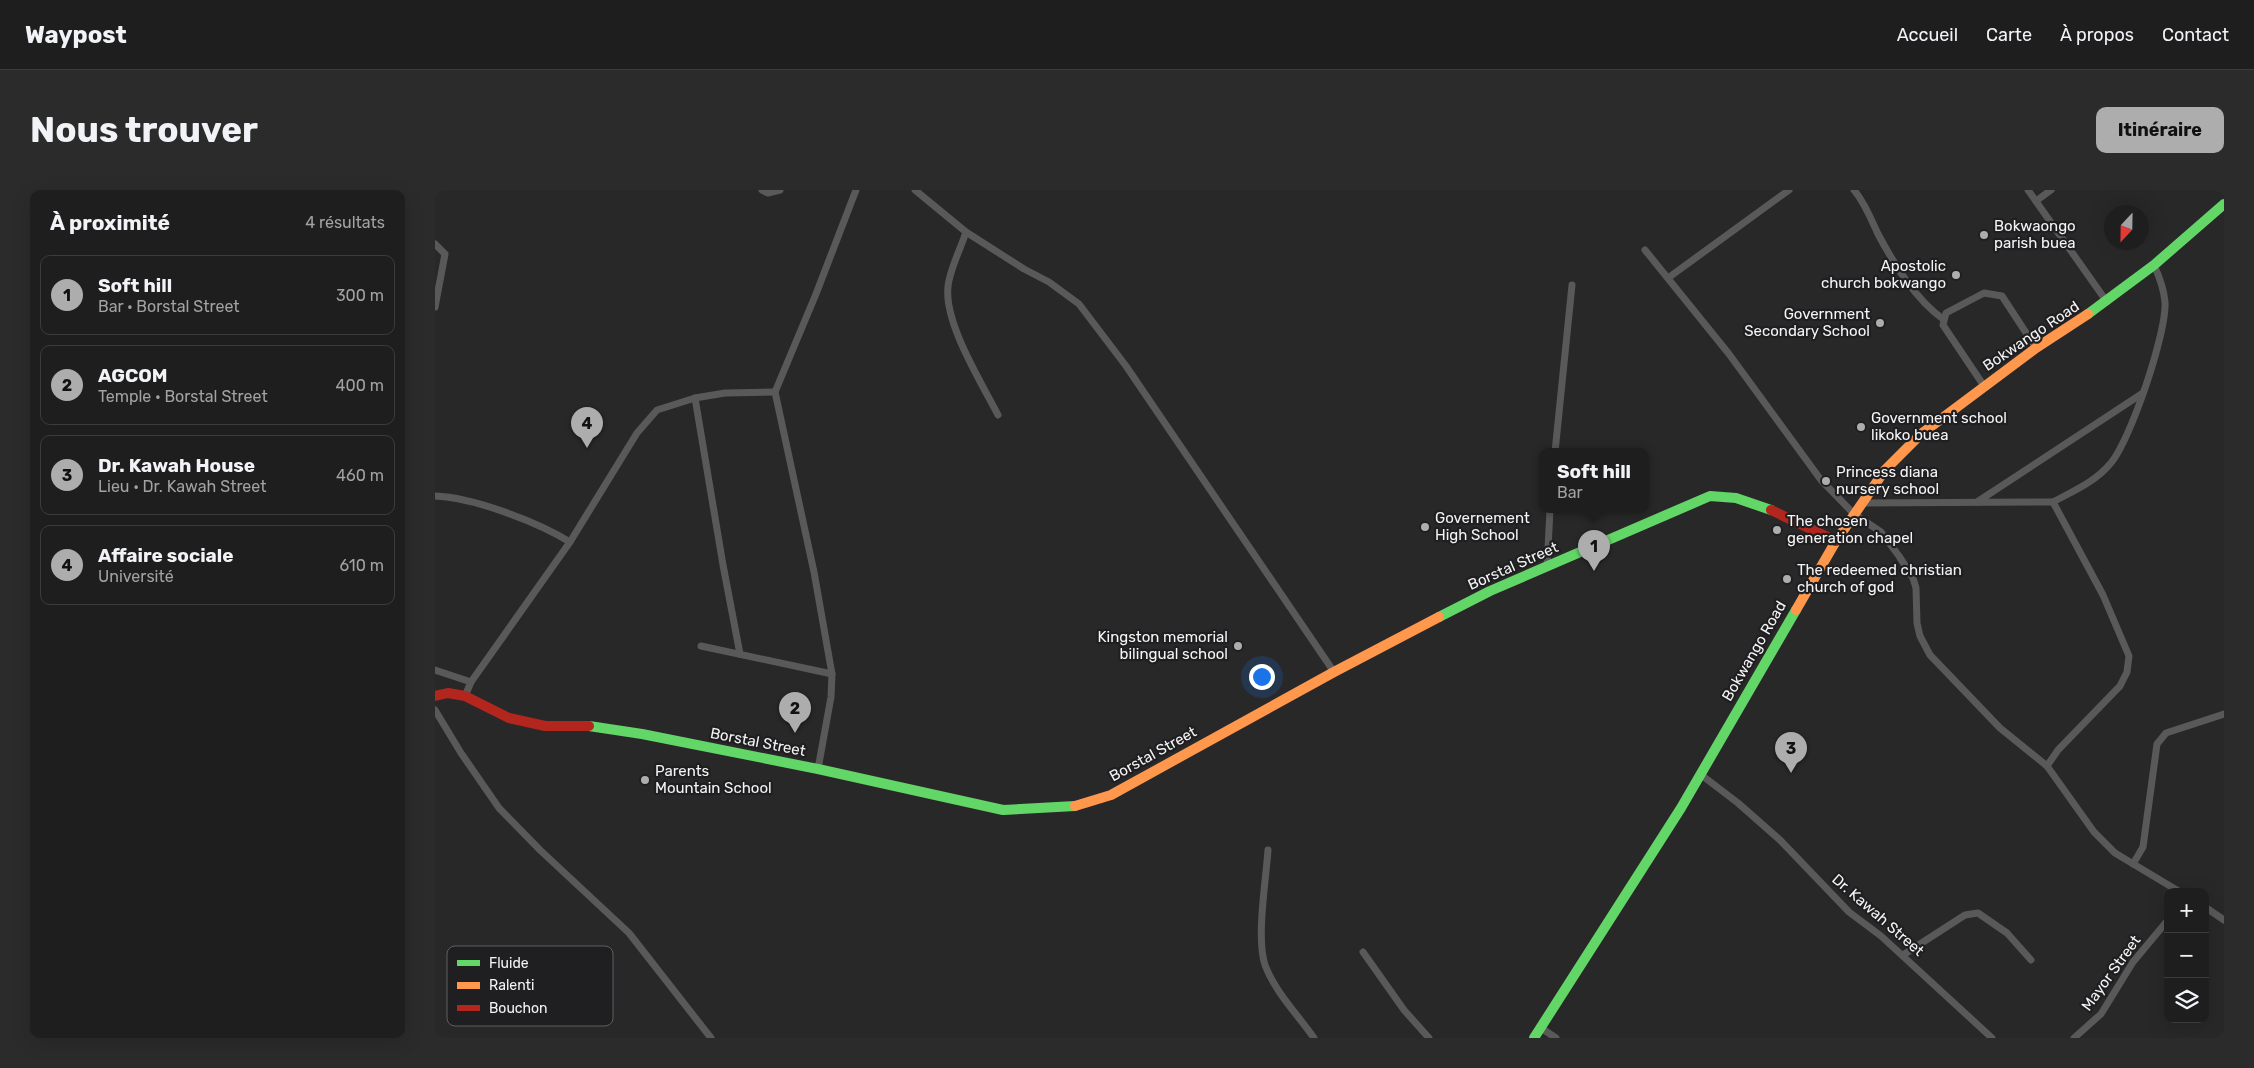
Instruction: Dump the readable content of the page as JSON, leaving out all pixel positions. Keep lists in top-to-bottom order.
{
  "streets": {
    "street": [
      "Bokwango Road",
      "Borstal Street",
      "Dr. Kawah Street",
      "Mayor Street"
    ]
  },
  "crossings": [
    ["Bokwango Road", "Borstal Street"],
    ["Bokwango Road", "Dr. Kawah Street"]
  ],
  "places": [
    "Bokwaongo parish buea",
    "Apostolic church bokwango",
    "Government Secondary School",
    "Government school likoko buea",
    "Princess diana nursery school",
    "Governement High School",
    "The chosen generation chapel",
    "The redeemed christian church of god",
    "Kingston memorial bilingual school",
    "Parents Mountain School"
  ],
  "legend": ["Fluide", "Ralenti", "Bouchon"],
  "north": "bottom",
  "page": {
    "header": "Waypost",
    "nav": [
      "Accueil",
      "Carte",
      "À propos",
      "Contact"
    ],
    "buttons": "Itinéraire",
    "title": "Nous trouver",
    "heading": ["À proximité", "4 résultats"],
    "list": [
      {
        "mark": "1",
        "name": "Soft hill",
        "note": "Bar · Borstal Street",
        "value": "300 m"
      },
      {
        "mark": "2",
        "name": "AGCOM",
        "note": "Temple · Borstal Street",
        "value": "400 m"
      },
      {
        "mark": "3",
        "name": "Dr. Kawah House",
        "note": "Lieu · Dr. Kawah Street",
        "value": "460 m"
      },
      {
        "mark": "4",
        "name": "Affaire sociale",
        "note": "Université",
        "value": "610 m"
      }
    ],
    "pins": [
      "4",
      "1",
      "2",
      "3"
    ],
    "popup": ["Soft hill", "Bar"],
    "map_buttons": ["+", "−"]
  }
}
